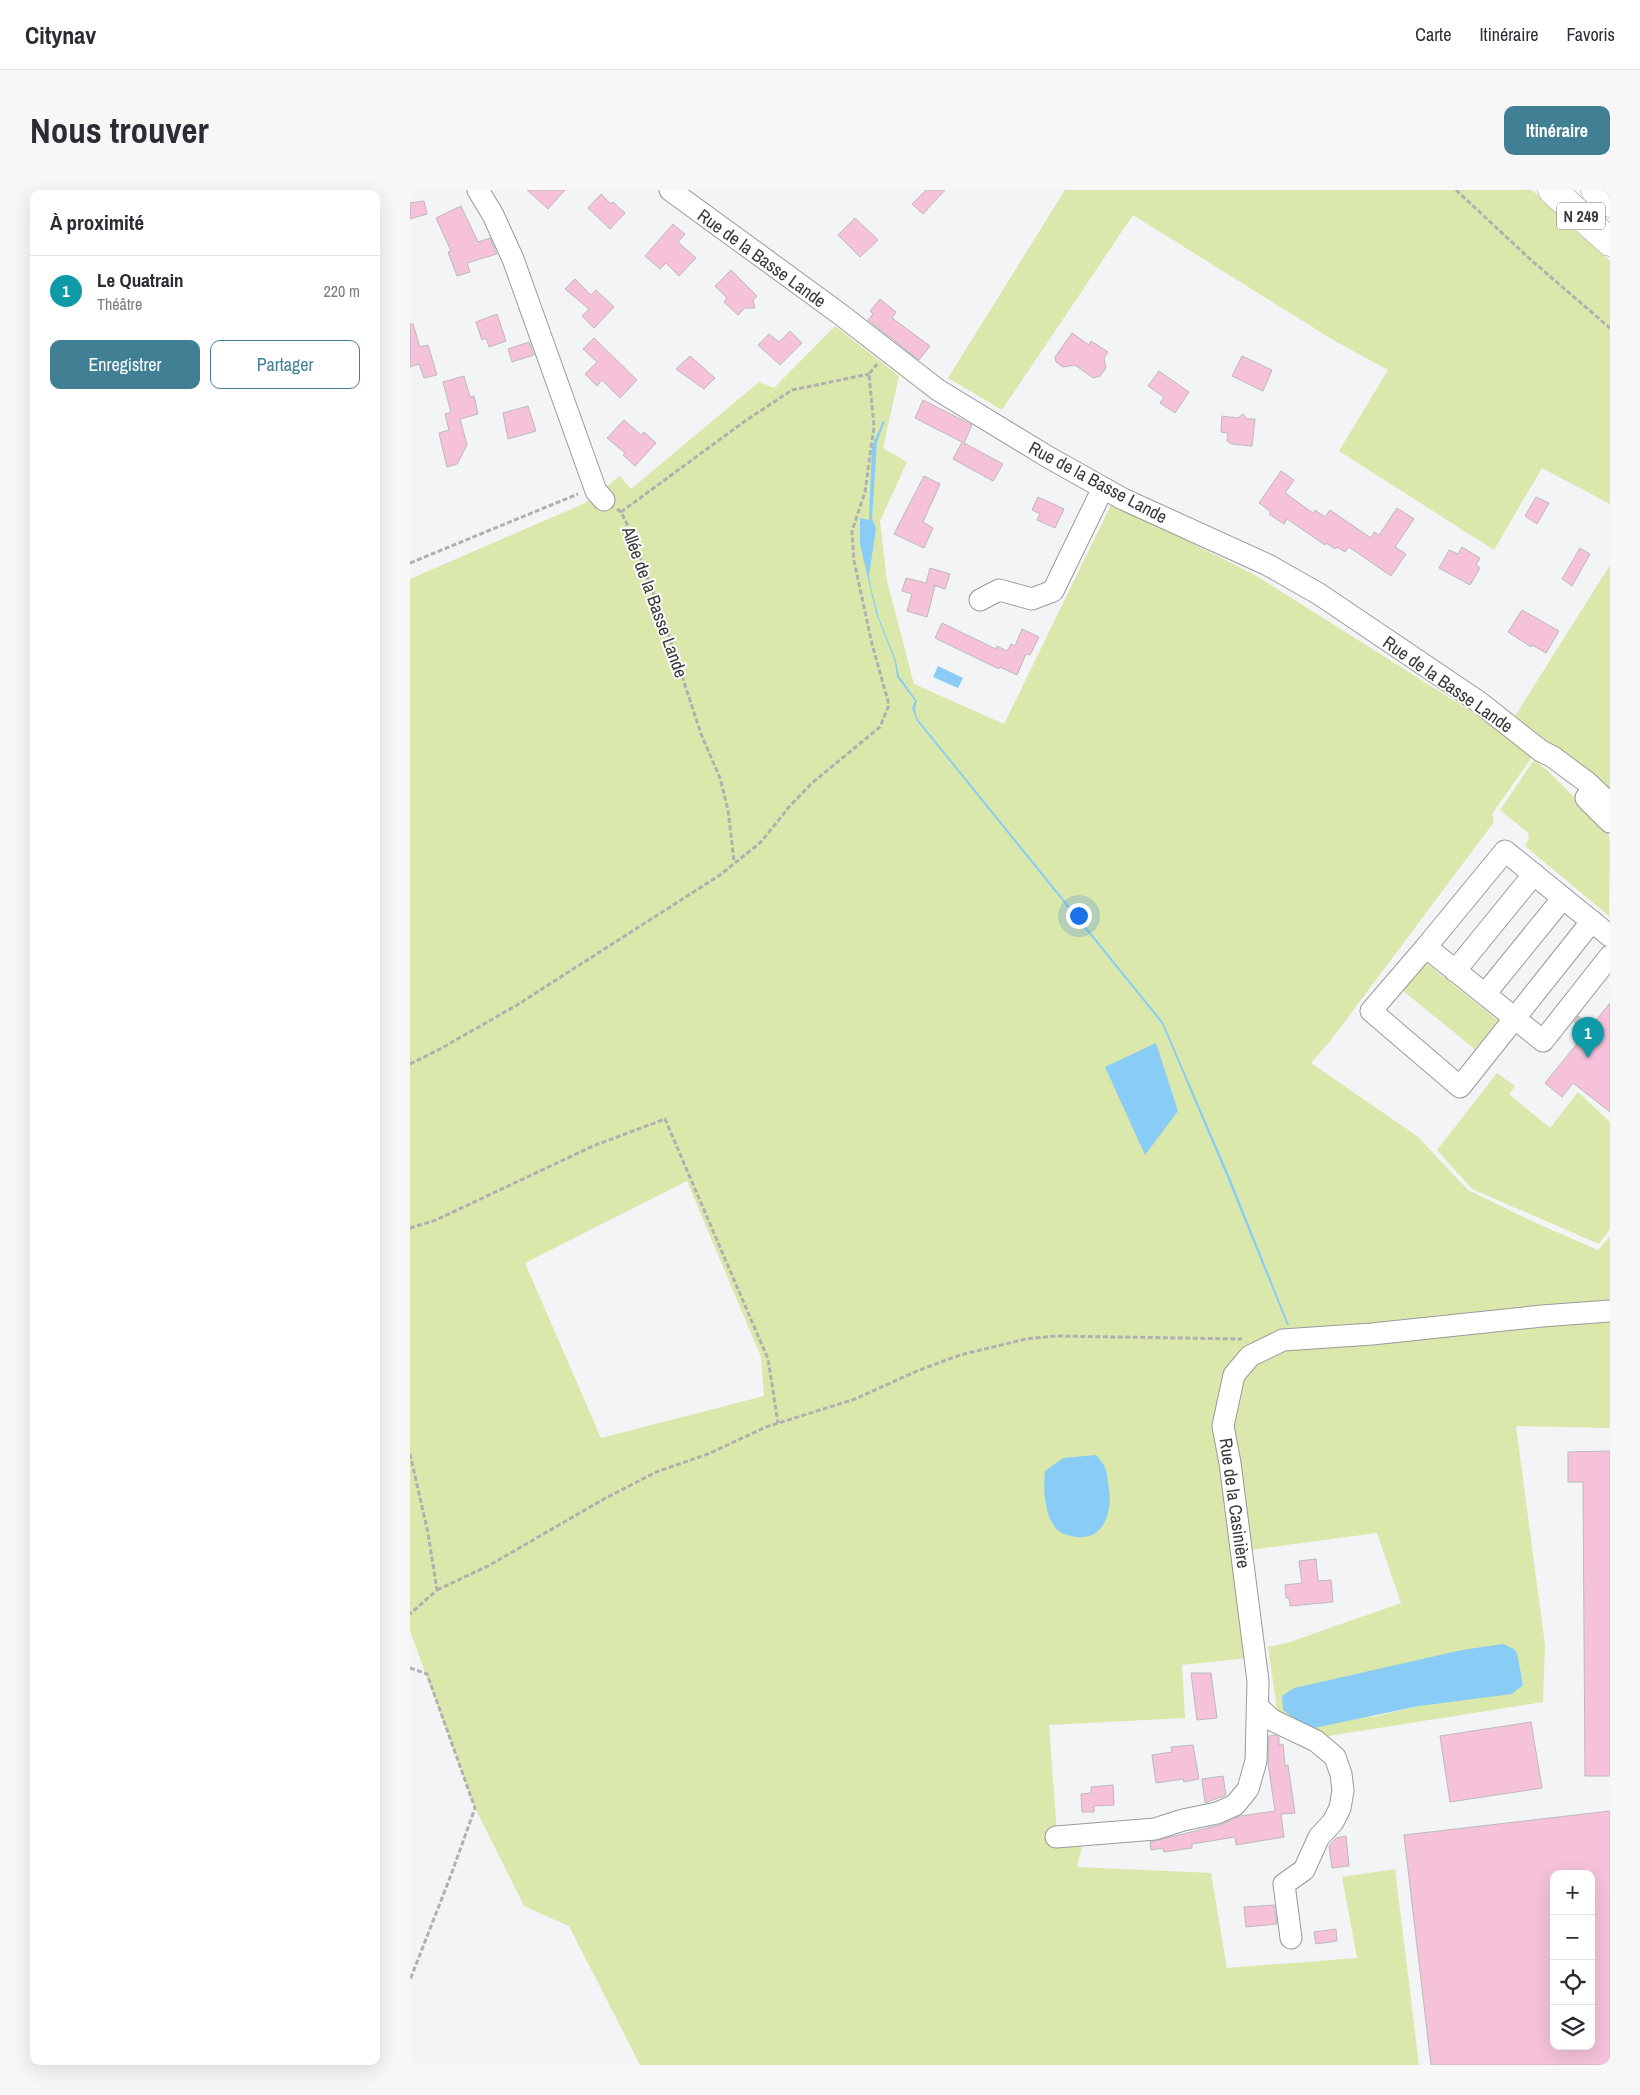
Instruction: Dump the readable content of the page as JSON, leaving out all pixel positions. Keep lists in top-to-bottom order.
{
  "streets": {
    "highway": ["N 249"],
    "street": ["Rue de la Basse Lande", "Rue de la Casinière"],
    "path": ["Allée de la Basse Lande"]
  },
  "page": {
    "header": "Citynav",
    "nav": ["Carte", "Itinéraire", "Favoris"],
    "buttons": [
      "Itinéraire",
      ["Enregistrer", "Partager"]
    ],
    "title": "Nous trouver",
    "heading": "À proximité",
    "list": [
      {
        "mark": "1",
        "name": "Le Quatrain",
        "note": "Théâtre",
        "value": "220 m"
      }
    ],
    "pins": "1",
    "map_buttons": ["+", "−"]
  }
}
